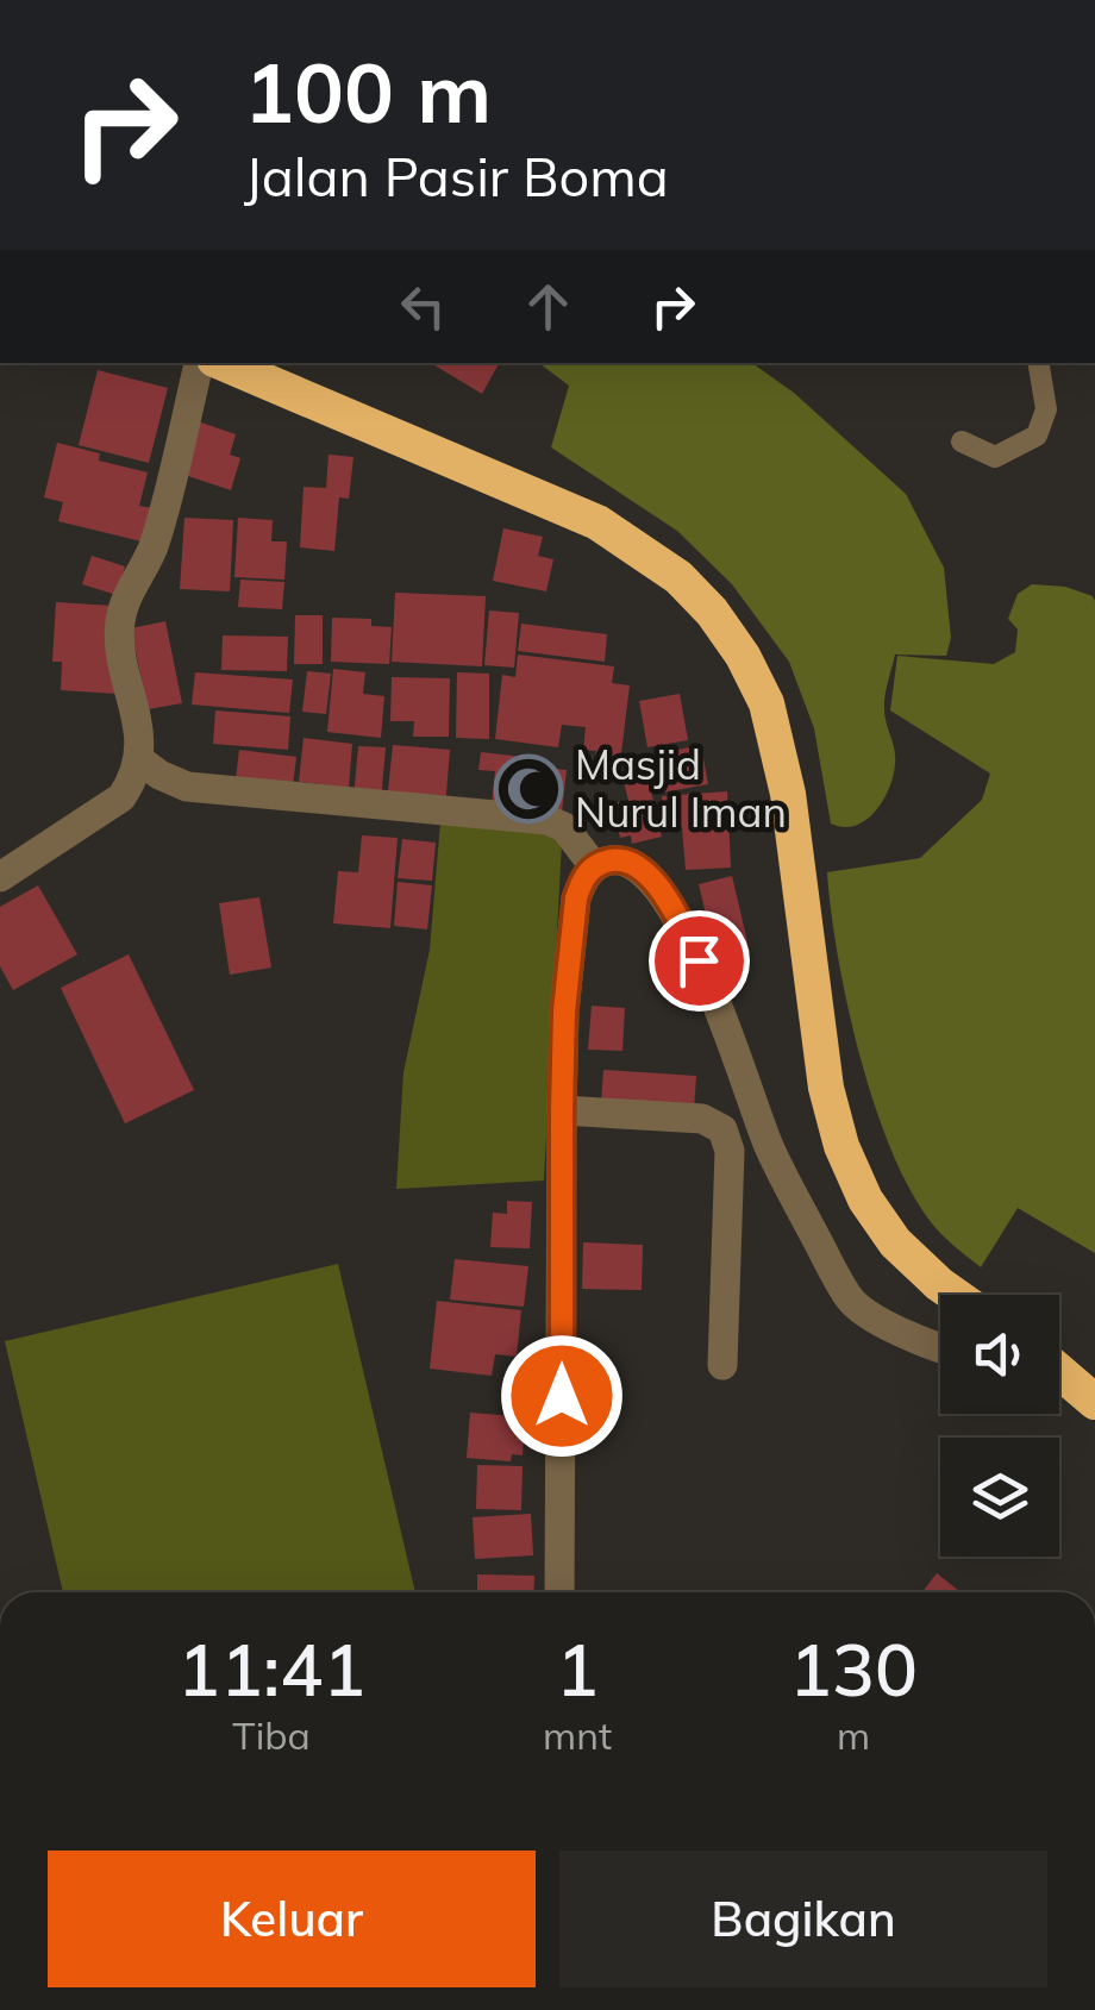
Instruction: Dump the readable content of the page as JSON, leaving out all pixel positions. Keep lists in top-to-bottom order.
{
  "places": {
    "mosque": ["Masjid Nurul Iman"]
  },
  "page": {
    "turn": ["100 m", "Jalan Pasir Boma"],
    "eta": [
      "11:41",
      "Tiba",
      "1",
      "mnt",
      "130",
      "m"
    ],
    "buttons": ["Keluar", "Bagikan"]
  }
}
